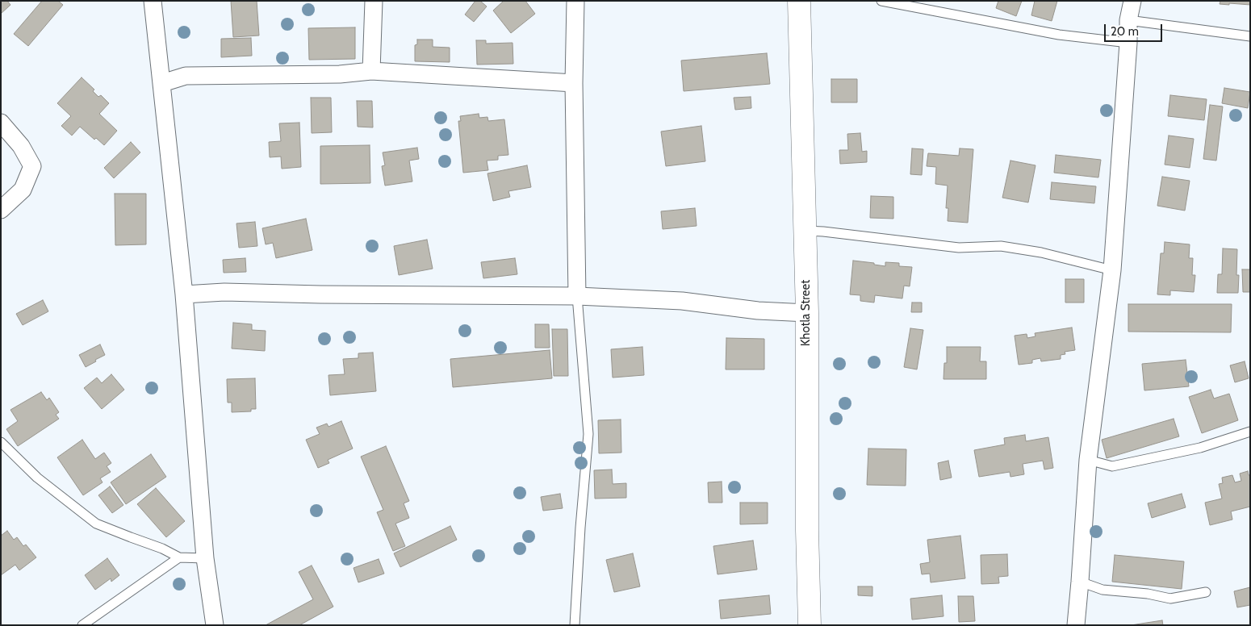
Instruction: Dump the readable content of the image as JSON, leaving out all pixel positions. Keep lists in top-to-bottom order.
{
  "streets": {
    "street": ["Khotla Street"]
  },
  "scale_bar": "20 m"
}
